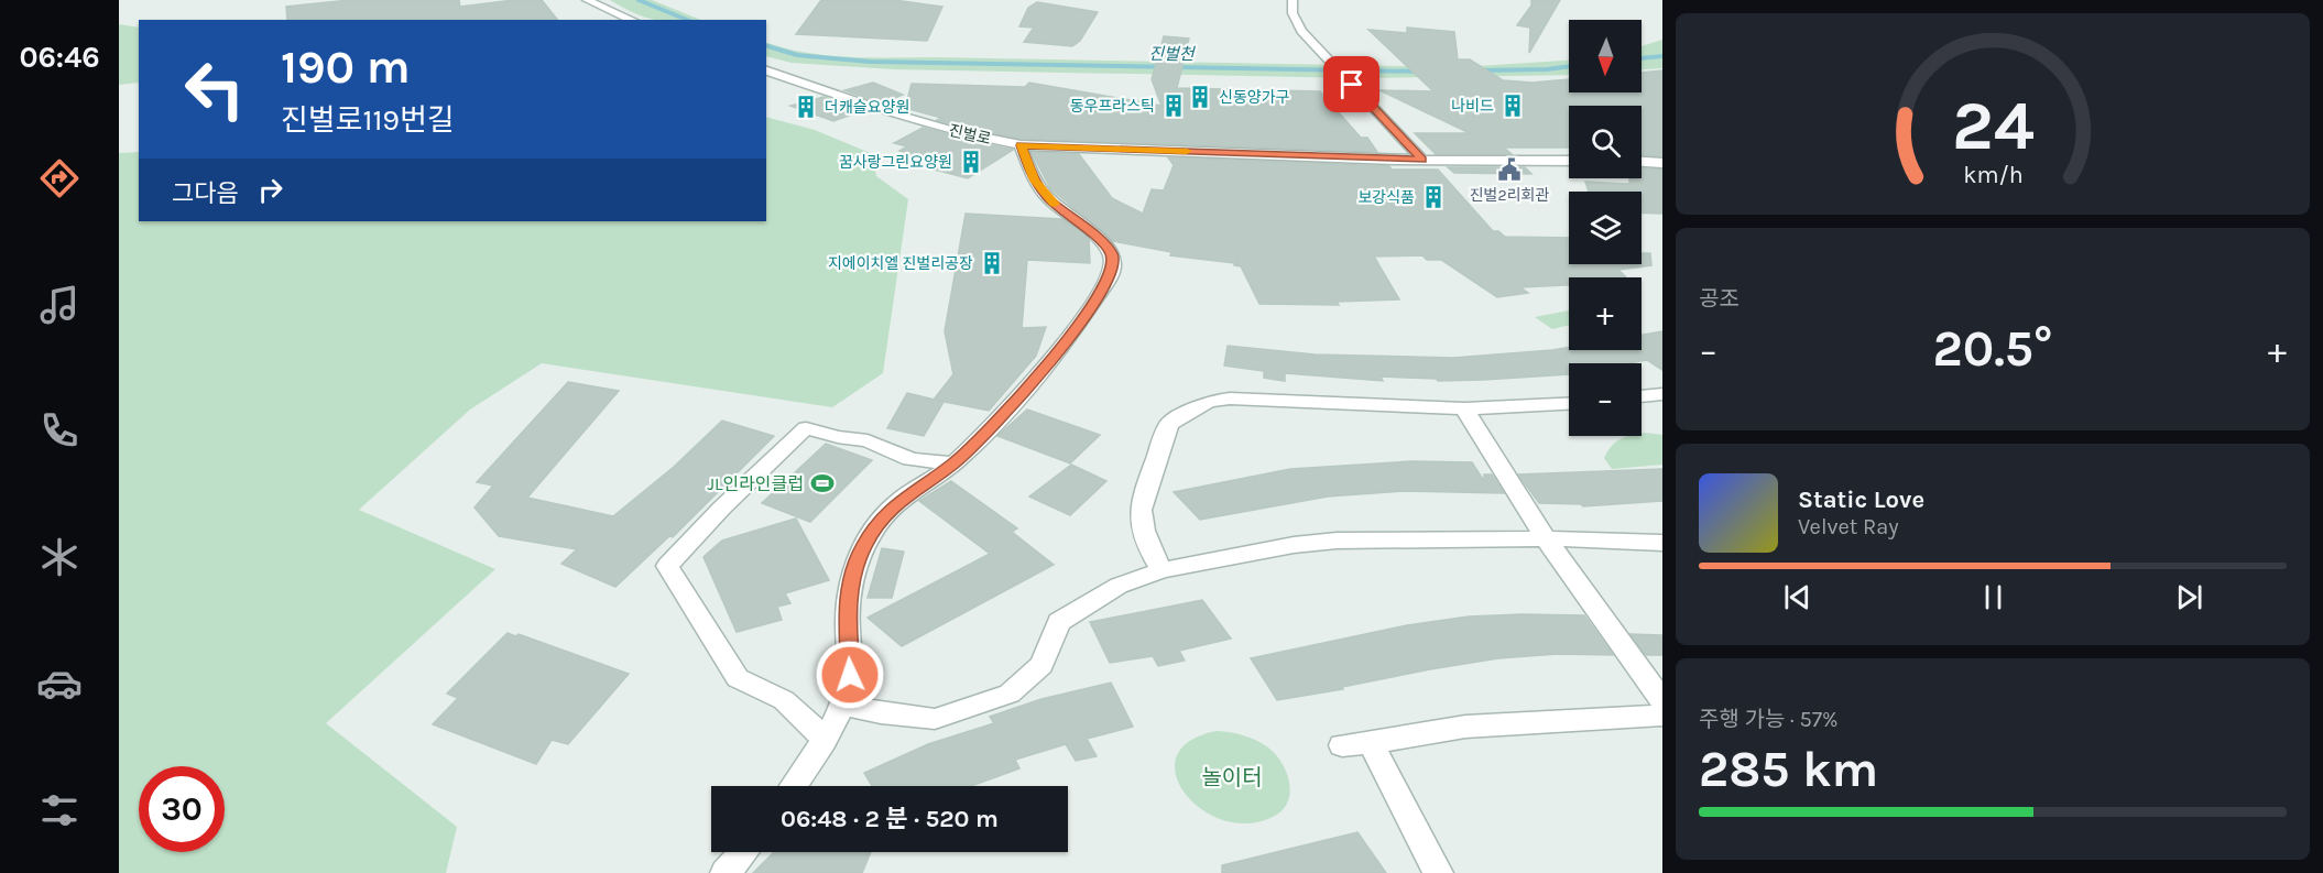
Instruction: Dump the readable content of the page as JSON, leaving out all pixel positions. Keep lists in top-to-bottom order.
{
  "streets": {
    "street": ["진벌로"]
  },
  "water": ["진벌천"],
  "parks": ["놀이터"],
  "places": {
    "building": [
      "신동양가구",
      "동우프라스틱",
      "나비드",
      "더캐슬요양원",
      "꿈사랑그린요양원",
      "보강식품",
      "지에이치엘 진벌리공장"
    ],
    "public building": ["진벌2리회관"],
    "sports": ["JL인라인클럽"]
  },
  "north": "bottom",
  "page": {
    "tabs": "06:46",
    "map_buttons": ["+", "−"],
    "turn": ["190 m", "진벌로119번길"],
    "then": "그다음",
    "tile": [
      "공조",
      ["주행 가능 · 57%", "285 km"]
    ],
    "heat": ["−", "20.5°", "+"],
    "song": ["Static Love", "Velvet Ray"],
    "limit": "30",
    "trip": "06:48 · 2 분 · 520 m",
    "gauge": ["24", "km/h"]
  }
}
